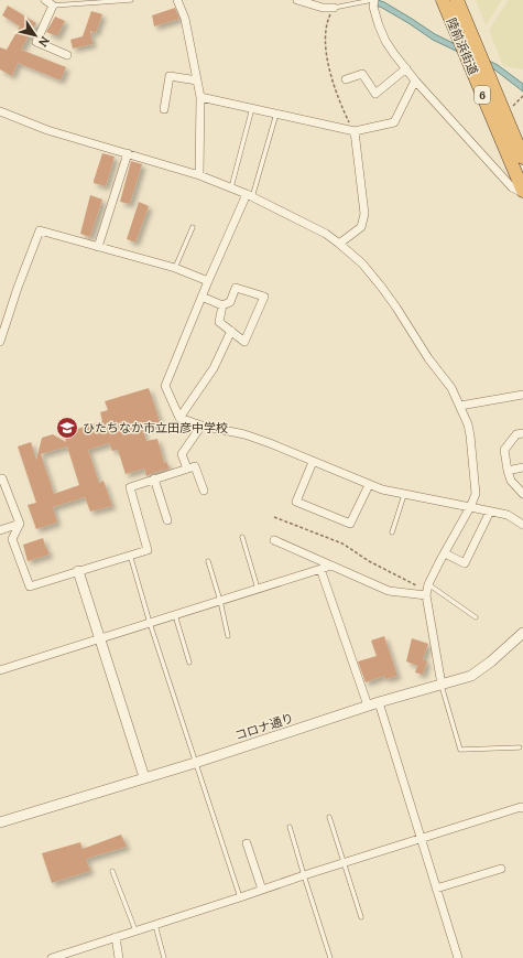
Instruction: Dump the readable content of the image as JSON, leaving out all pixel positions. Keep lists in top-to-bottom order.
{
  "streets": {
    "highway": ["陸前浜街道", "6"],
    "street": ["コロナ通り"]
  },
  "places": {
    "school or university": ["ひたちなか市立田彦中学校"]
  },
  "north": "bottom right"
}
